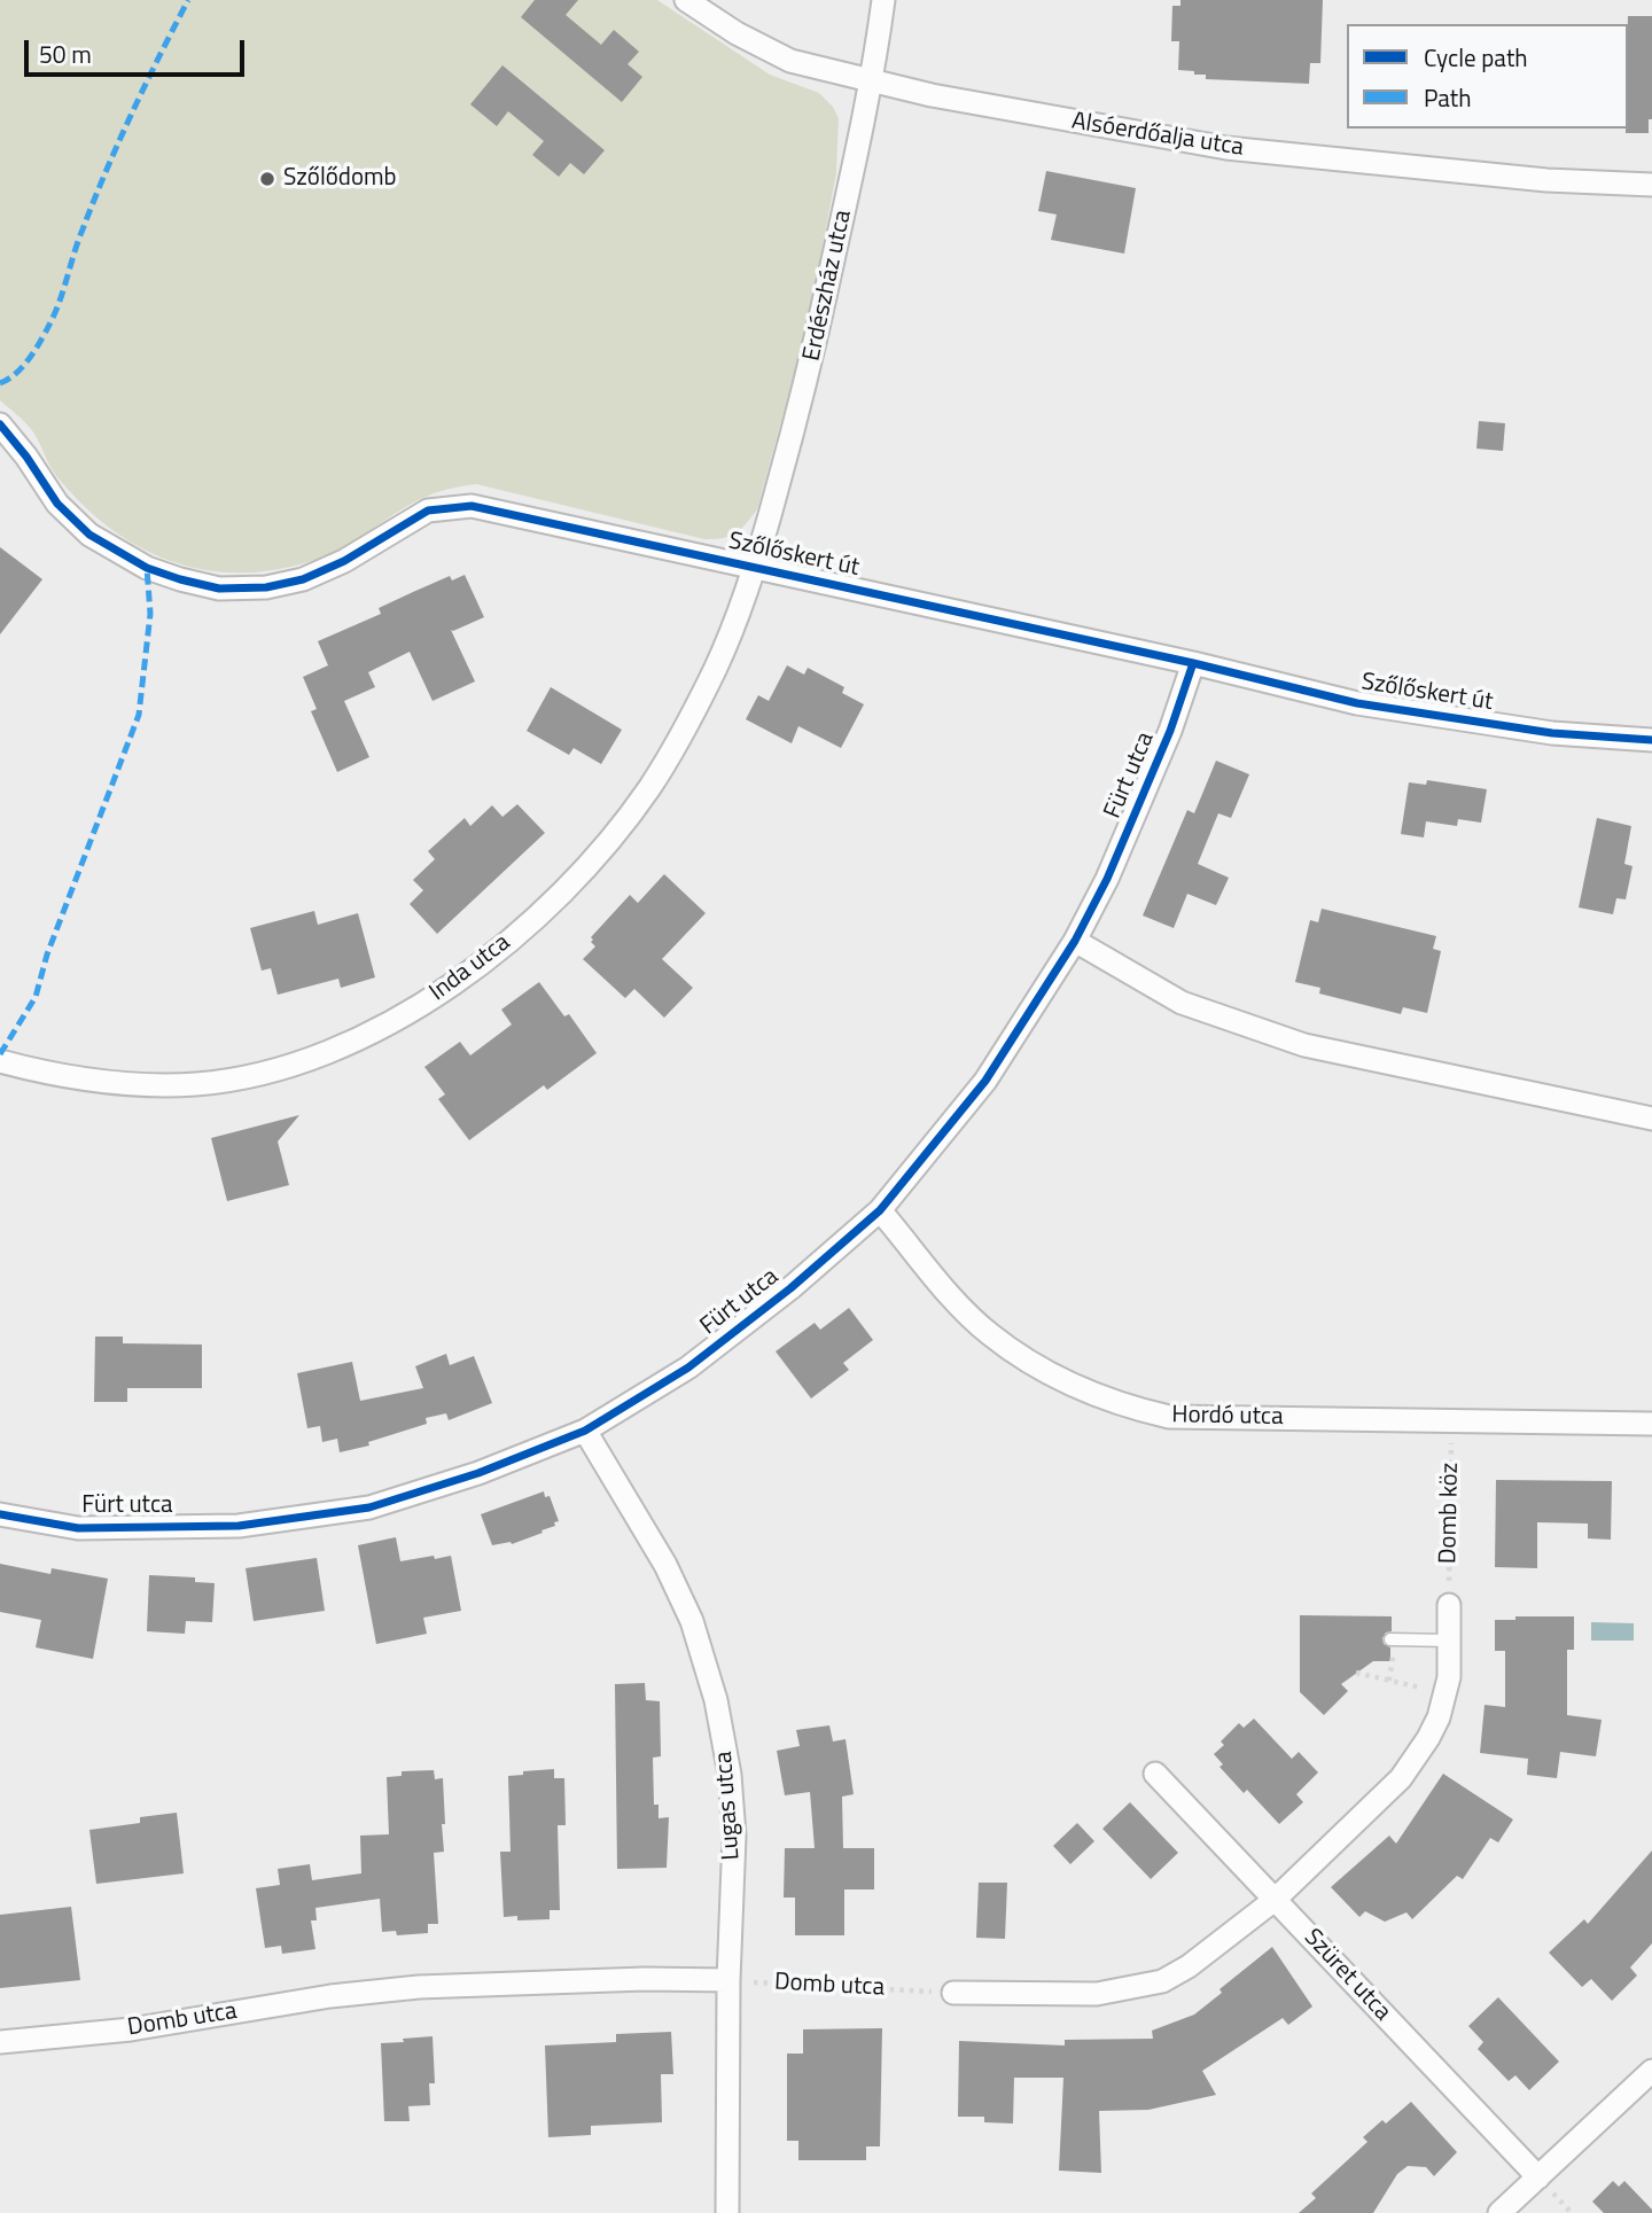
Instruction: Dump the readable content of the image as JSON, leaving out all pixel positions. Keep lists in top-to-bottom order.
{
  "streets": {
    "street": [
      "Alsóerdőalja utca",
      "Erdészház utca",
      "Szőlőskert út",
      "Fürt utca",
      "Inda utca",
      "Hordó utca",
      "Lugas utca",
      "Szüret utca",
      "Domb utca"
    ],
    "path": ["Domb köz"]
  },
  "crossings": [
    ["Alsóerdőalja utca", "Erdészház utca"],
    ["Erdészház utca", "Szőlőskert út"],
    ["Erdészház utca", "Inda utca"],
    ["Szőlőskert út", "Fürt utca"],
    ["Szőlőskert út", "Inda utca"],
    ["Fürt utca", "Hordó utca"],
    ["Fürt utca", "Lugas utca"],
    ["Hordó utca", "Domb köz"],
    ["Lugas utca", "Domb utca"]
  ],
  "places": ["Szőlődomb"],
  "legend": ["Cycle path", "Path"],
  "scale_bar": "50 m"
}
